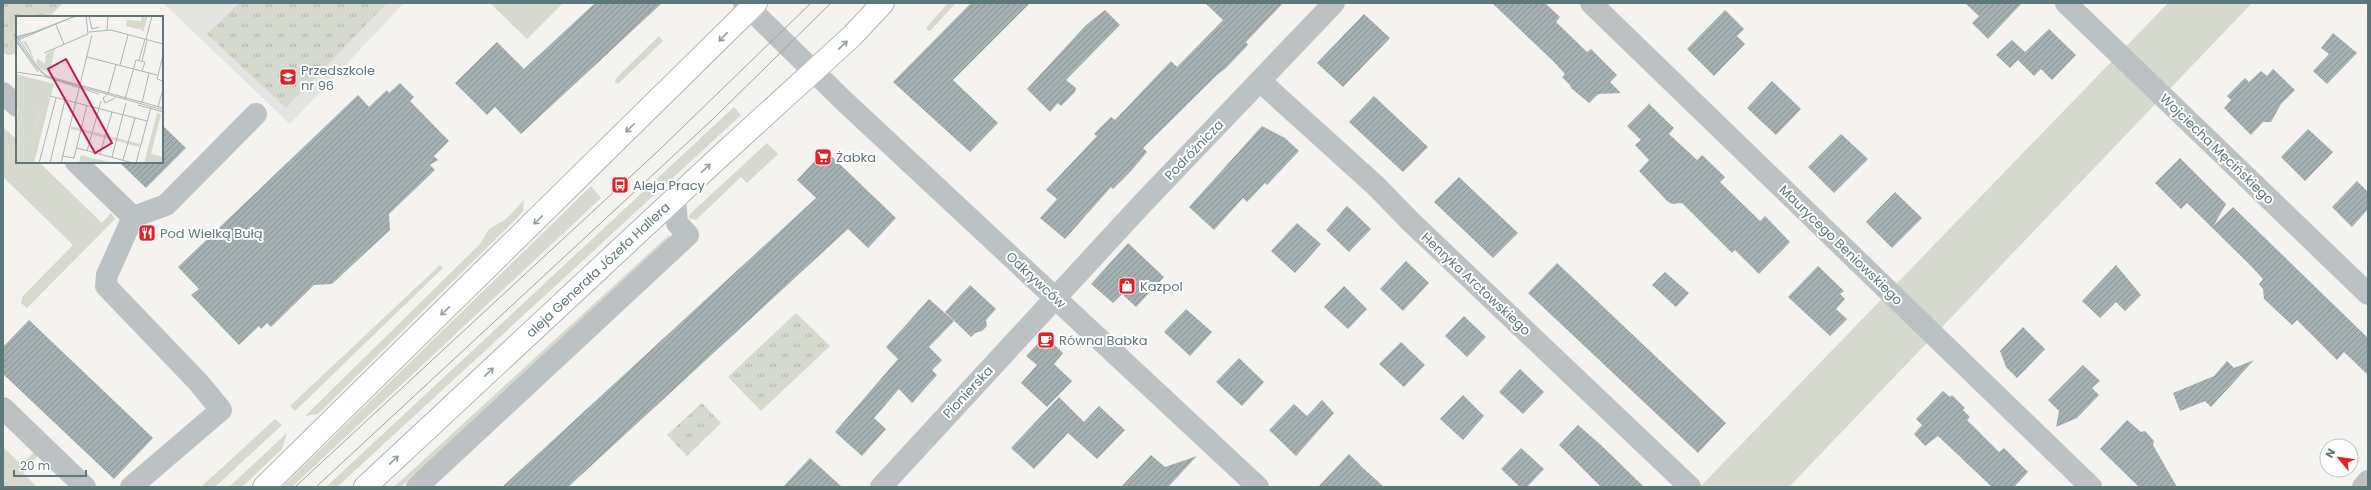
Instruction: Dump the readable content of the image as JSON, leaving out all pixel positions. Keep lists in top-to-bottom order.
{
  "streets": {
    "main road": ["aleja Generała Józefa Hallera"],
    "street": [
      "Wojciecha Męcińskiego",
      "Podróżnicza",
      "Maurycego Beniowskiego",
      "Odkrywców",
      "Henryka Arctowskiego",
      "Pionierska"
    ]
  },
  "crossings": [
    ["Podróżnicza", "Odkrywców"],
    ["Podróżnicza", "Henryka Arctowskiego"],
    ["Podróżnicza", "Pionierska"],
    ["aleja Generała Józefa Hallera", "Odkrywców"],
    ["Odkrywców", "Pionierska"]
  ],
  "places": {
    "school or university": ["Przedszkole nr 96"],
    "supermarket": ["Żabka"],
    "bus stop": ["Aleja Pracy"],
    "restaurant": ["Pod Wielką Bułą"],
    "shop": ["Kazpol"],
    "cafe": ["Równa Babka"]
  },
  "scale_bar": "20 m",
  "north": "top left"
}
